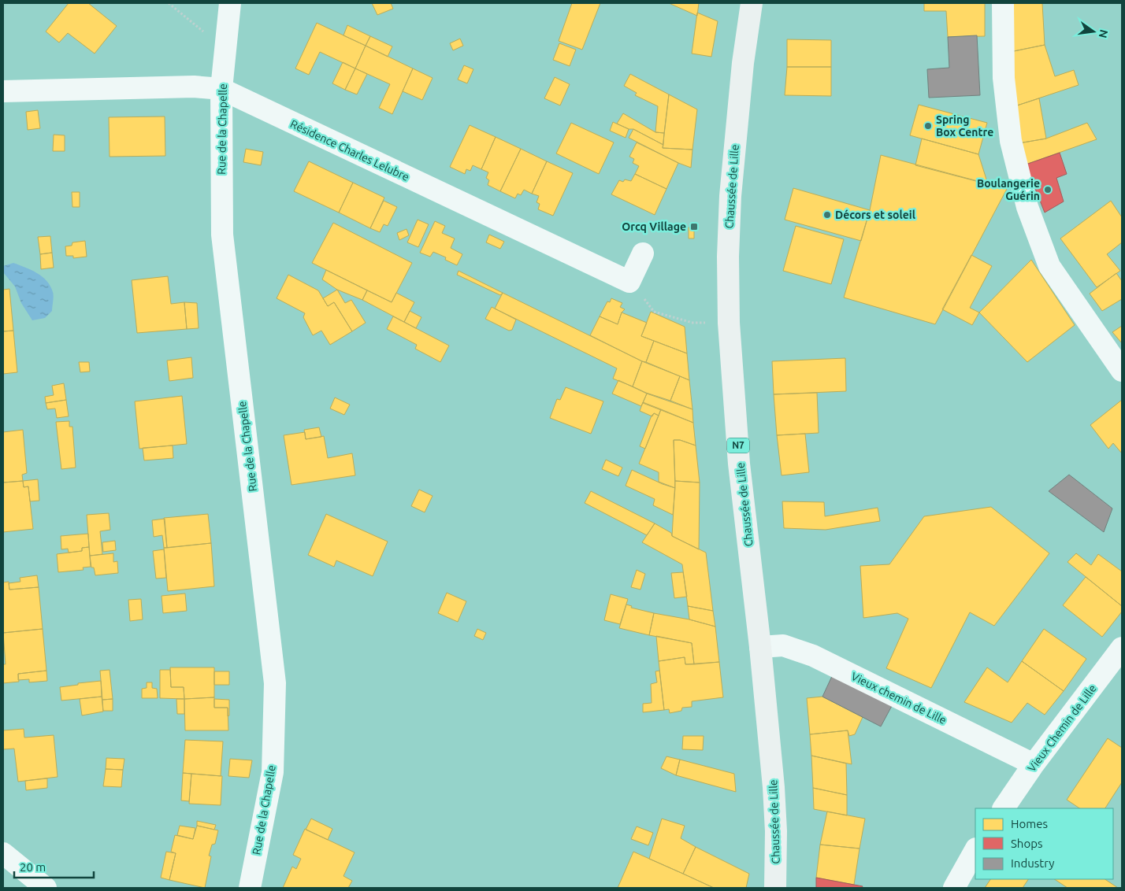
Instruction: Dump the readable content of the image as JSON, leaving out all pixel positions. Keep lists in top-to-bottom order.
{
  "streets": {
    "main road": ["Chaussée de Lille", "N7"],
    "street": [
      "Rue de la Chapelle",
      "Résidence Charles Lelubre",
      "Vieux chemin de Lille",
      "Vieux Chemin de Lille"
    ]
  },
  "crossings": [
    ["Rue de la Chapelle", "Résidence Charles Lelubre"],
    ["Chaussée de Lille", "Vieux chemin de Lille"],
    ["Vieux chemin de Lille", "Vieux Chemin de Lille"]
  ],
  "places": {
    "other": ["Spring Box Centre", "Boulangerie Guérin", "Décors et soleil"],
    "transit": ["Orcq Village"]
  },
  "legend": ["Homes", "Shops", "Industry"],
  "scale_bar": "20 m",
  "north": "right"
}
